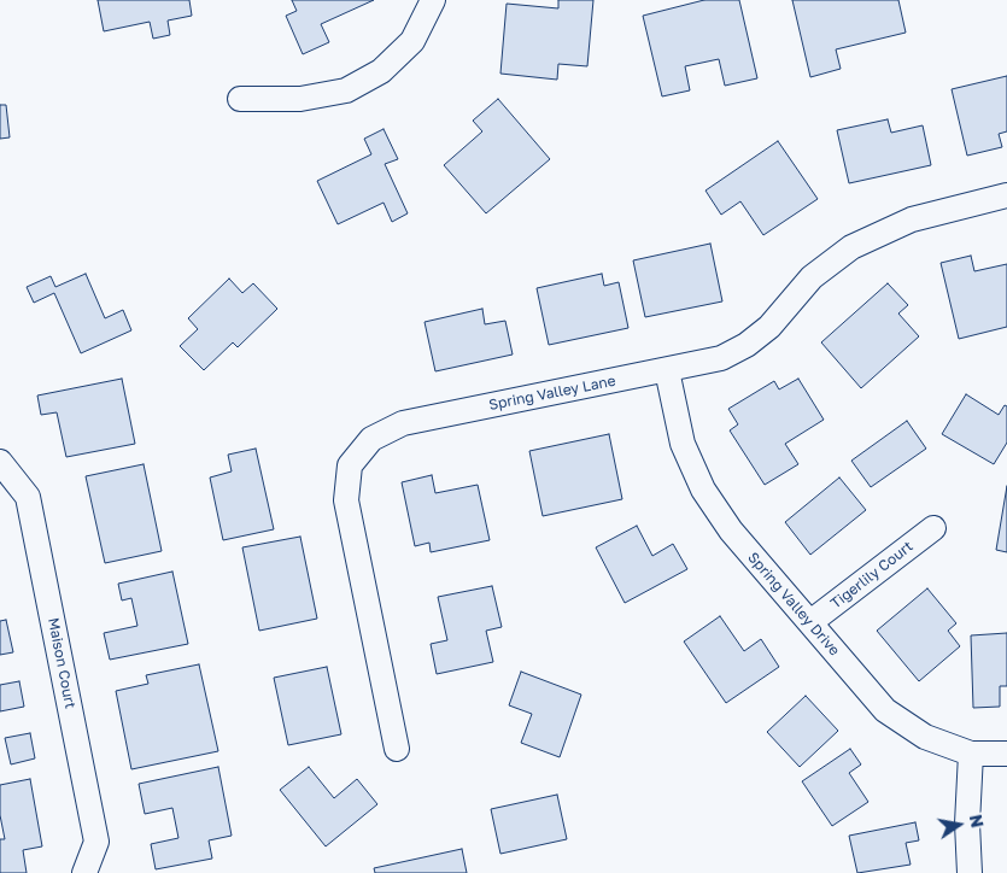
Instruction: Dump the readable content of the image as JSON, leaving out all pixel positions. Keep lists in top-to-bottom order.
{
  "streets": {
    "street": [
      "Spring Valley Lane",
      "Tigerlily Court",
      "Spring Valley Drive",
      "Maison Court"
    ]
  },
  "crossings": [
    ["Spring Valley Lane", "Spring Valley Drive"],
    ["Tigerlily Court", "Spring Valley Drive"]
  ],
  "north": "right"
}
